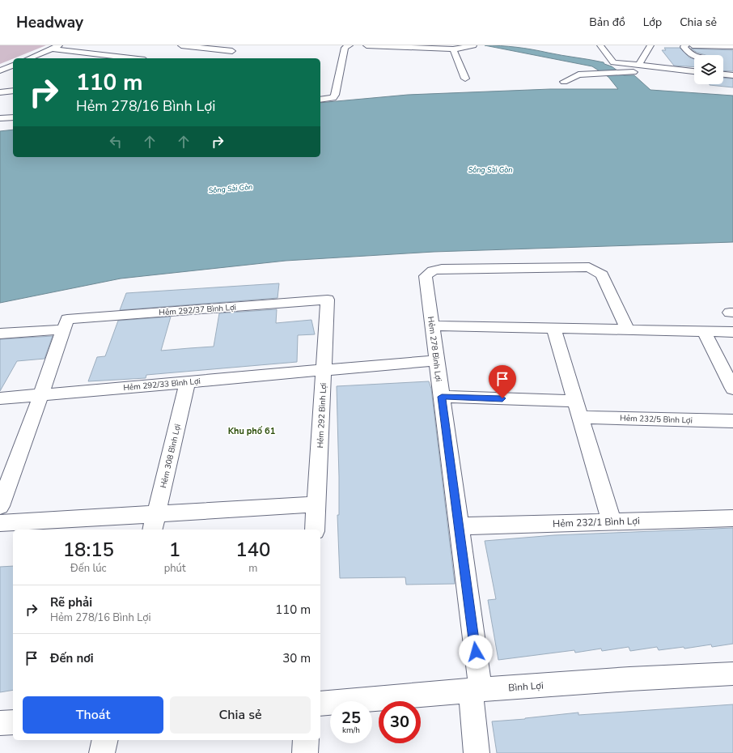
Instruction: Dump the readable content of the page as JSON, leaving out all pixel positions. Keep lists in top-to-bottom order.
{
  "streets": {
    "street": [
      "Hẻm 292/37 Bình Lợi",
      "Hẻm 278 Bình Lợi",
      "Hẻm 292/33 Bình Lợi",
      "Hẻm 292 Bình Lợi",
      "Hẻm 232/5 Bình Lợi",
      "Hẻm 308 Bình Lợi",
      "Hẻm 232/1 Bình Lợi",
      "Bình Lợi"
    ]
  },
  "crossings": [
    ["Hẻm 292/37 Bình Lợi", "Hẻm 292 Bình Lợi"],
    ["Hẻm 278 Bình Lợi", "Hẻm 292/33 Bình Lợi"],
    ["Hẻm 278 Bình Lợi", "Hẻm 232/1 Bình Lợi"],
    ["Hẻm 278 Bình Lợi", "Bình Lợi"],
    ["Hẻm 292/33 Bình Lợi", "Hẻm 292 Bình Lợi"],
    ["Hẻm 292/33 Bình Lợi", "Hẻm 308 Bình Lợi"]
  ],
  "districts": ["Khu phố 61"],
  "water": ["Sông Sài Gòn"],
  "page": {
    "header": "Headway",
    "nav": ["Bản đồ", "Lớp", "Chia sẻ"],
    "turn": ["110 m", "Hẻm 278/16 Bình Lợi"],
    "eta": [
      "18:15",
      "Đến lúc",
      "1",
      "phút",
      "140",
      "m"
    ],
    "list": [
      {
        "name": "Rẽ phải",
        "note": "Hẻm 278/16 Bình Lợi",
        "value": "110 m"
      },
      {
        "name": "Đến nơi",
        "value": "30 m"
      }
    ],
    "buttons": ["Thoát", "Chia sẻ"],
    "speed": "25 km/h",
    "limit": "30"
  }
}
